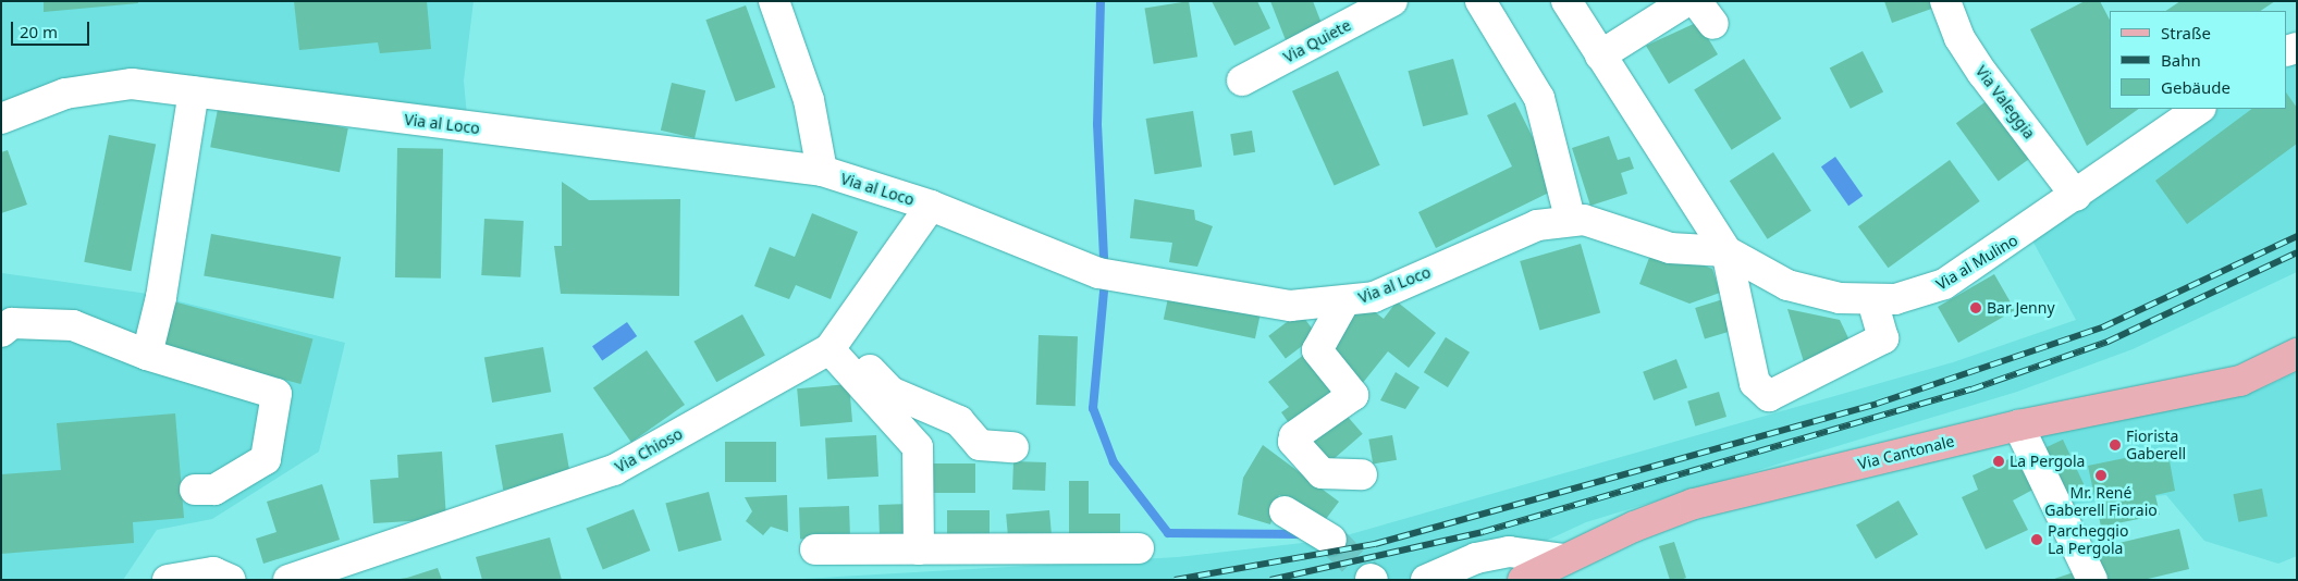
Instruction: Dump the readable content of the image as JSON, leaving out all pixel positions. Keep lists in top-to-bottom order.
{
  "streets": {
    "main road": ["Via Cantonale"],
    "street": [
      "Via Quiete",
      "Via Valeggia",
      "Via al Loco",
      "Via al Mulino",
      "Via Chioso"
    ]
  },
  "crossings": [
    ["Via Valeggia", "Via al Mulino"],
    ["Via al Loco", "Via Chioso"]
  ],
  "places": [
    "Bar Jenny",
    "Fiorista Gaberell",
    "La Pergola",
    "Mr. René Gaberell Fioraio",
    "Parcheggio La Pergola"
  ],
  "legend": ["Straße", "Bahn", "Gebäude"],
  "scale_bar": "20 m"
}
